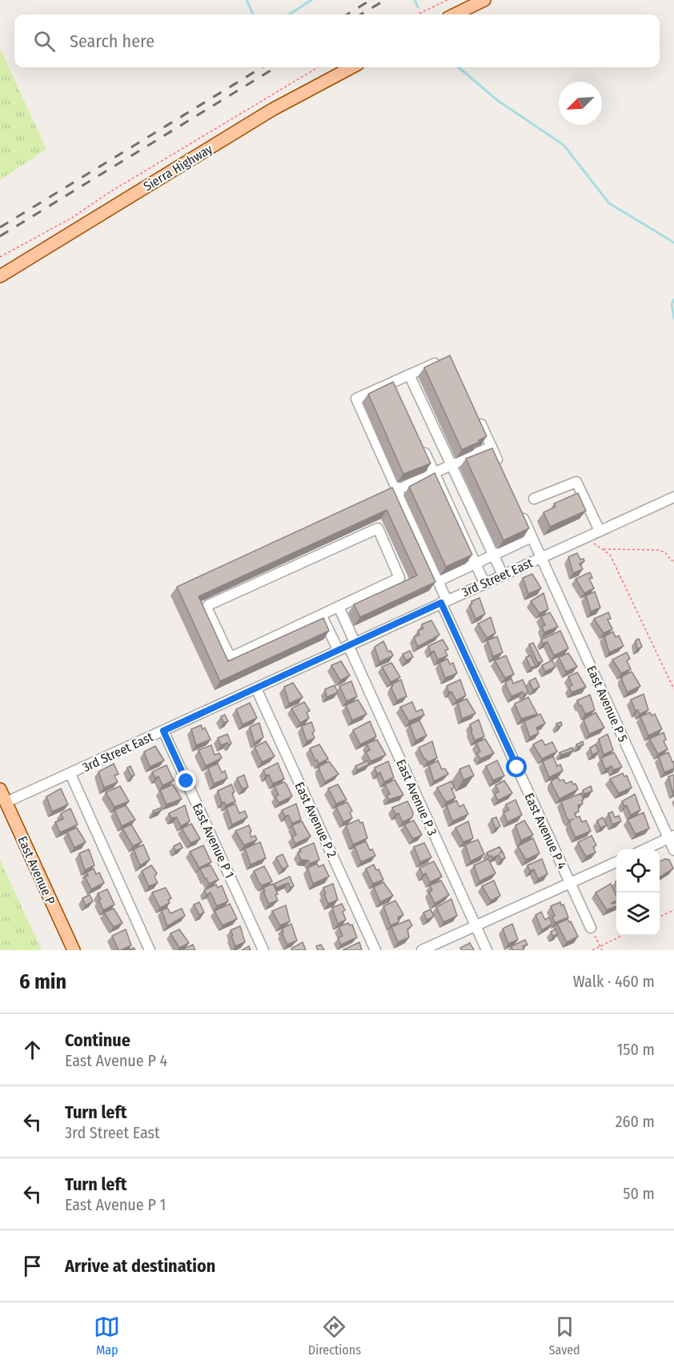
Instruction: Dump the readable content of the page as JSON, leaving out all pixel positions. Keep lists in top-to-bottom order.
{
  "streets": {
    "main road": ["Sierra Highway", "East Avenue P"],
    "street": [
      "3rd Street East",
      "East Avenue P 5",
      "East Avenue P 3",
      "East Avenue P 2",
      "East Avenue P 4",
      "East Avenue P 1"
    ]
  },
  "crossings": [
    ["3rd Street East", "East Avenue P 5"],
    ["3rd Street East", "East Avenue P 3"],
    ["3rd Street East", "East Avenue P 2"],
    ["3rd Street East", "East Avenue P 4"],
    ["3rd Street East", "East Avenue P 1"],
    ["3rd Street East", "East Avenue P"]
  ],
  "north": "bottom left",
  "page": {
    "search": "Search here",
    "heading": ["6 min", "Walk · 460 m"],
    "list": [
      ["Continue", "East Avenue P 4", "150 m"],
      ["Turn left", "3rd Street East", "260 m"],
      ["Turn left", "East Avenue P 1", "50 m"],
      "Arrive at destination"
    ],
    "nav": ["Map", "Directions", "Saved"]
  }
}
